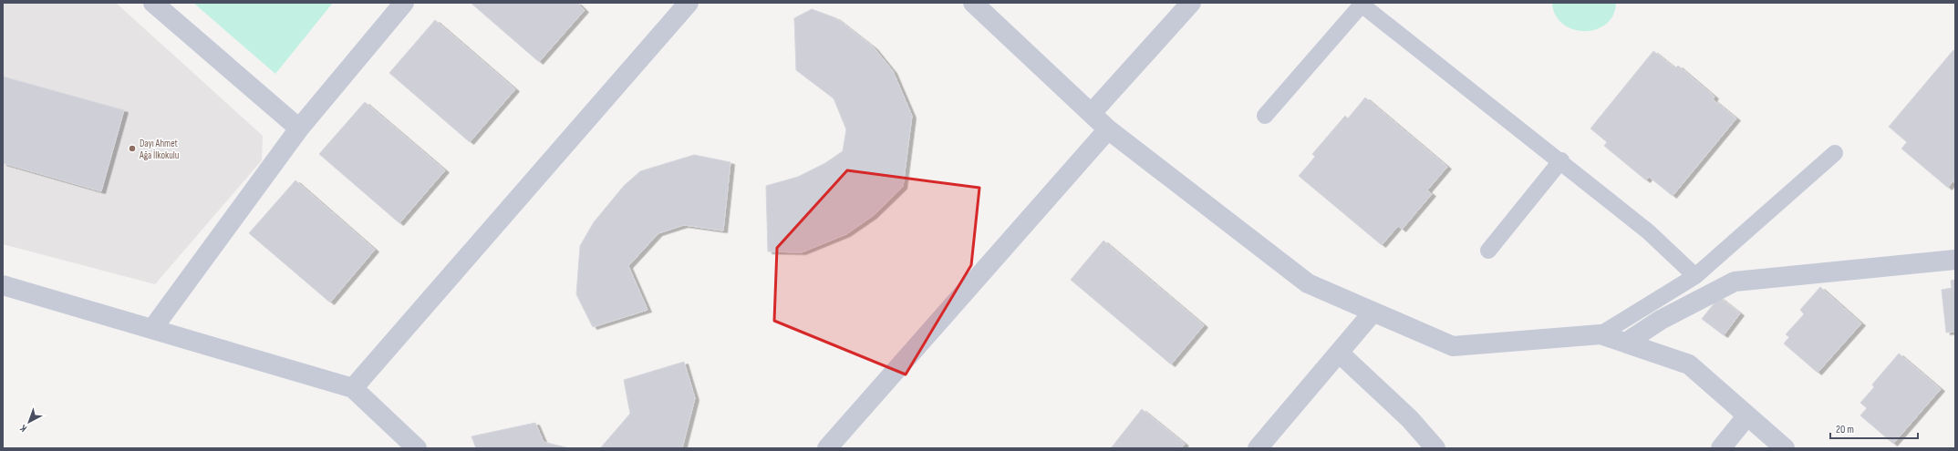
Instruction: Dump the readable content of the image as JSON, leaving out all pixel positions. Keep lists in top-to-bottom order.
{
  "places": ["Dayı Ahmet Ağa İlkokulu"],
  "scale_bar": "20 m",
  "north": "bottom left"
}
